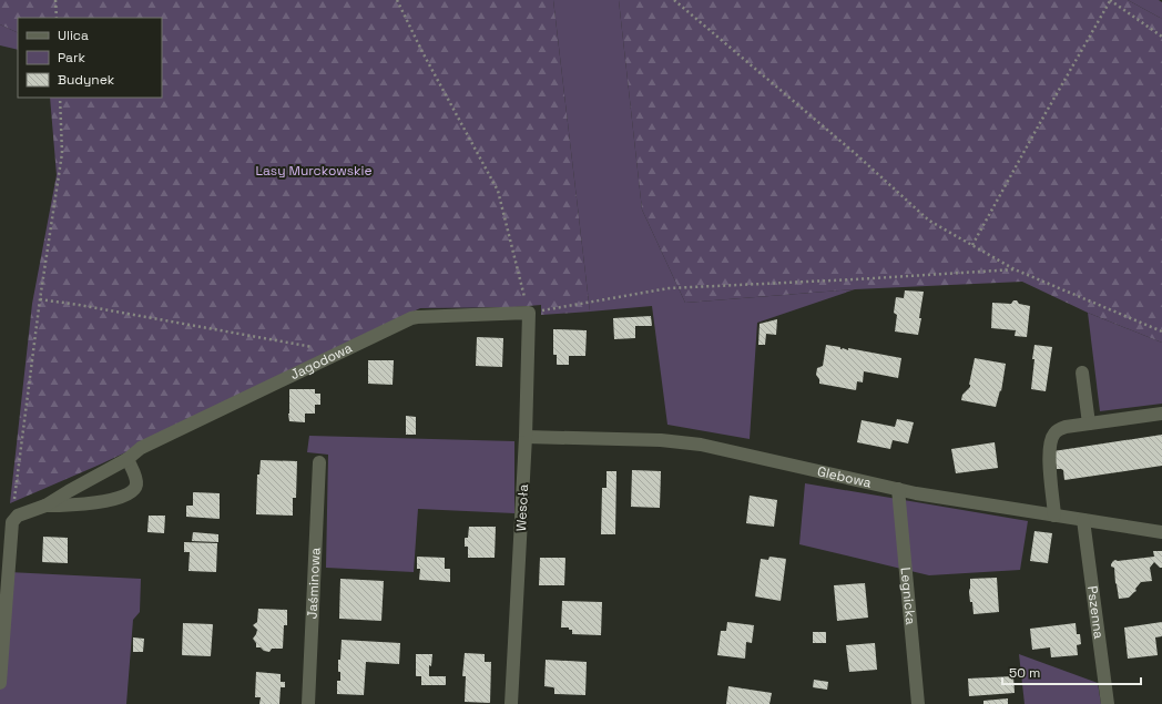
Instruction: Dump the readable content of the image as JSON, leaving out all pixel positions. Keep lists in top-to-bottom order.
{
  "streets": {
    "street": [
      "Jagodowa",
      "Glebowa",
      "Wesoła",
      "Jaśminowa",
      "Legnicka",
      "Pszenna"
    ]
  },
  "crossings": [
    ["Jagodowa", "Wesoła"],
    ["Glebowa", "Wesoła"],
    ["Glebowa", "Legnicka"],
    ["Glebowa", "Pszenna"]
  ],
  "parks": ["Lasy Murckowskie"],
  "legend": ["Ulica", "Park", "Budynek"],
  "scale_bar": "50 m"
}
